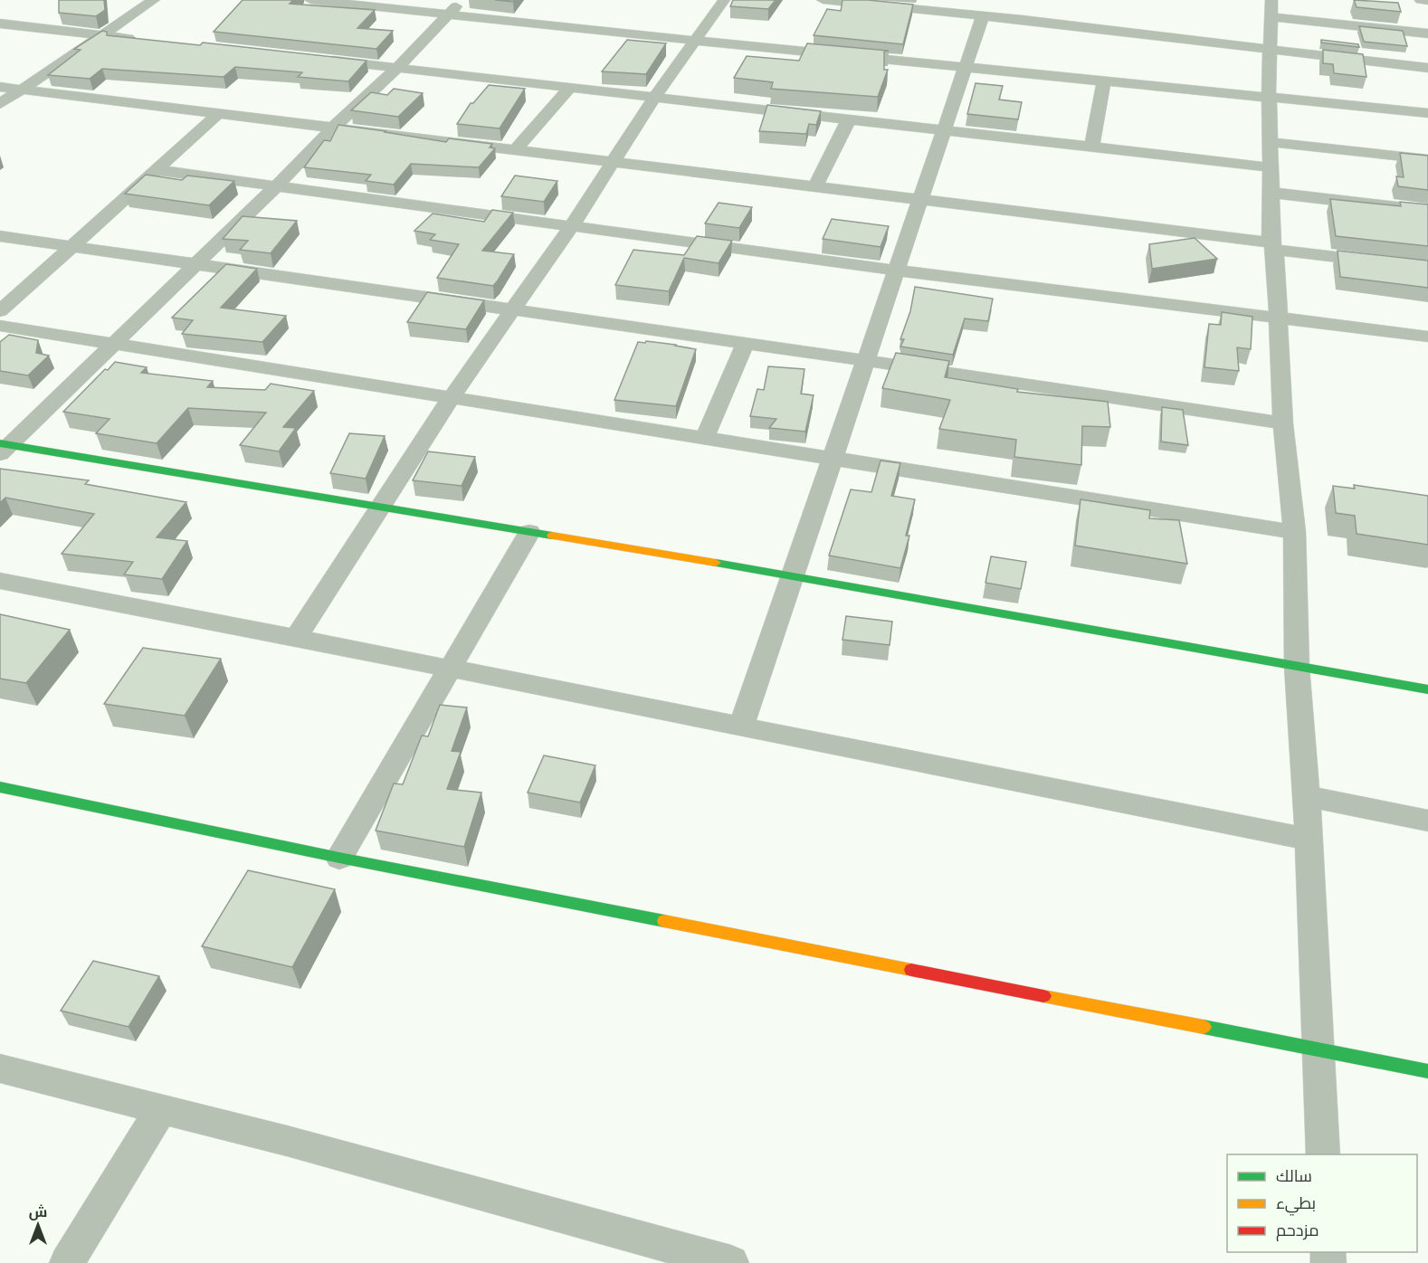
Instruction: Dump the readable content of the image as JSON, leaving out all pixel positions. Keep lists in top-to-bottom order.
{
  "legend": ["سالك", "بطيء", "مزدحم"],
  "north": "top"
}
